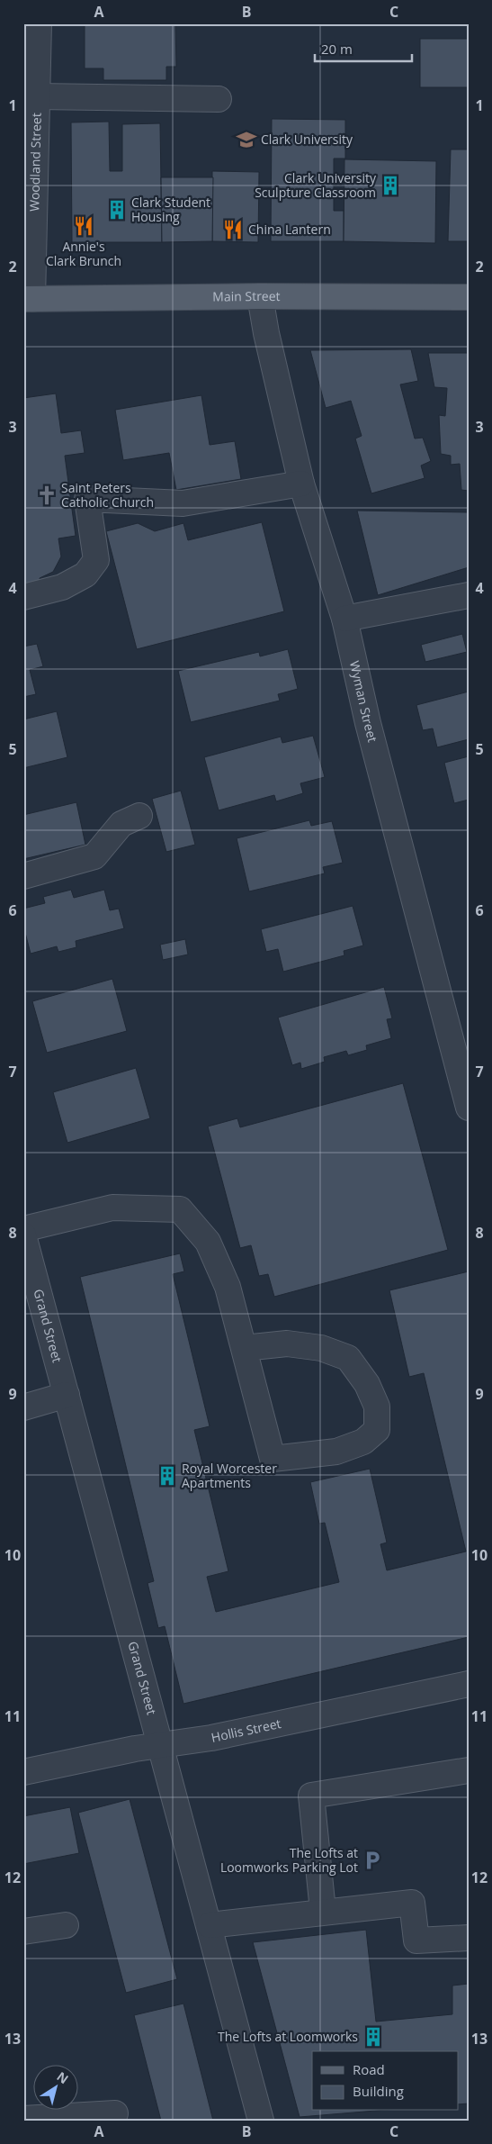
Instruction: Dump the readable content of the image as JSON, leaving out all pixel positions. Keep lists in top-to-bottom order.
{
  "streets": {
    "main road": ["Main Street"],
    "street": [
      "Woodland Street",
      "Wyman Street",
      "Grand Street",
      "Hollis Street"
    ]
  },
  "crossings": [
    ["Woodland Street", "Main Street"],
    ["Main Street", "Wyman Street"],
    ["Grand Street", "Hollis Street"]
  ],
  "places": {
    "school or university": ["Clark University"],
    "building": [
      "Clark University Sculpture Classroom",
      "Clark Student Housing",
      "Royal Worcester Apartments",
      "The Lofts at Loomworks"
    ],
    "restaurant": ["Annie's Clark Brunch", "China Lantern"],
    "church": ["Saint Peters Catholic Church"],
    "parking": ["The Lofts at Loomworks Parking Lot"]
  },
  "legend": ["Road", "Building"],
  "scale_bar": "20 m",
  "north": "top right",
  "grid": {
    "columns": ["A", "B", "C"],
    "rows": [
      "1",
      "2",
      "3",
      "4",
      "5",
      "6",
      "7",
      "8",
      "9",
      "10",
      "11",
      "12",
      "13"
    ]
  }
}
